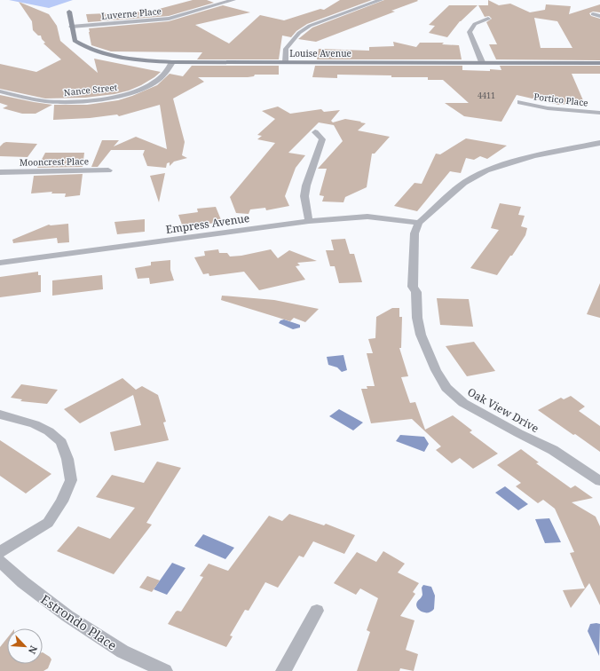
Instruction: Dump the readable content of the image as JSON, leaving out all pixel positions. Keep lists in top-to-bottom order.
{
  "streets": {
    "street": [
      "Luverne Place",
      "Louise Avenue",
      "Nance Street",
      "Portico Place",
      "Mooncrest Place",
      "Empress Avenue",
      "Oak View Drive",
      "Estrondo Place"
    ]
  },
  "crossings": [
    ["Luverne Place", "Louise Avenue"],
    ["Louise Avenue", "Nance Street"],
    ["Empress Avenue", "Oak View Drive"]
  ],
  "house_numbers": ["4411"],
  "north": "bottom right"
}
